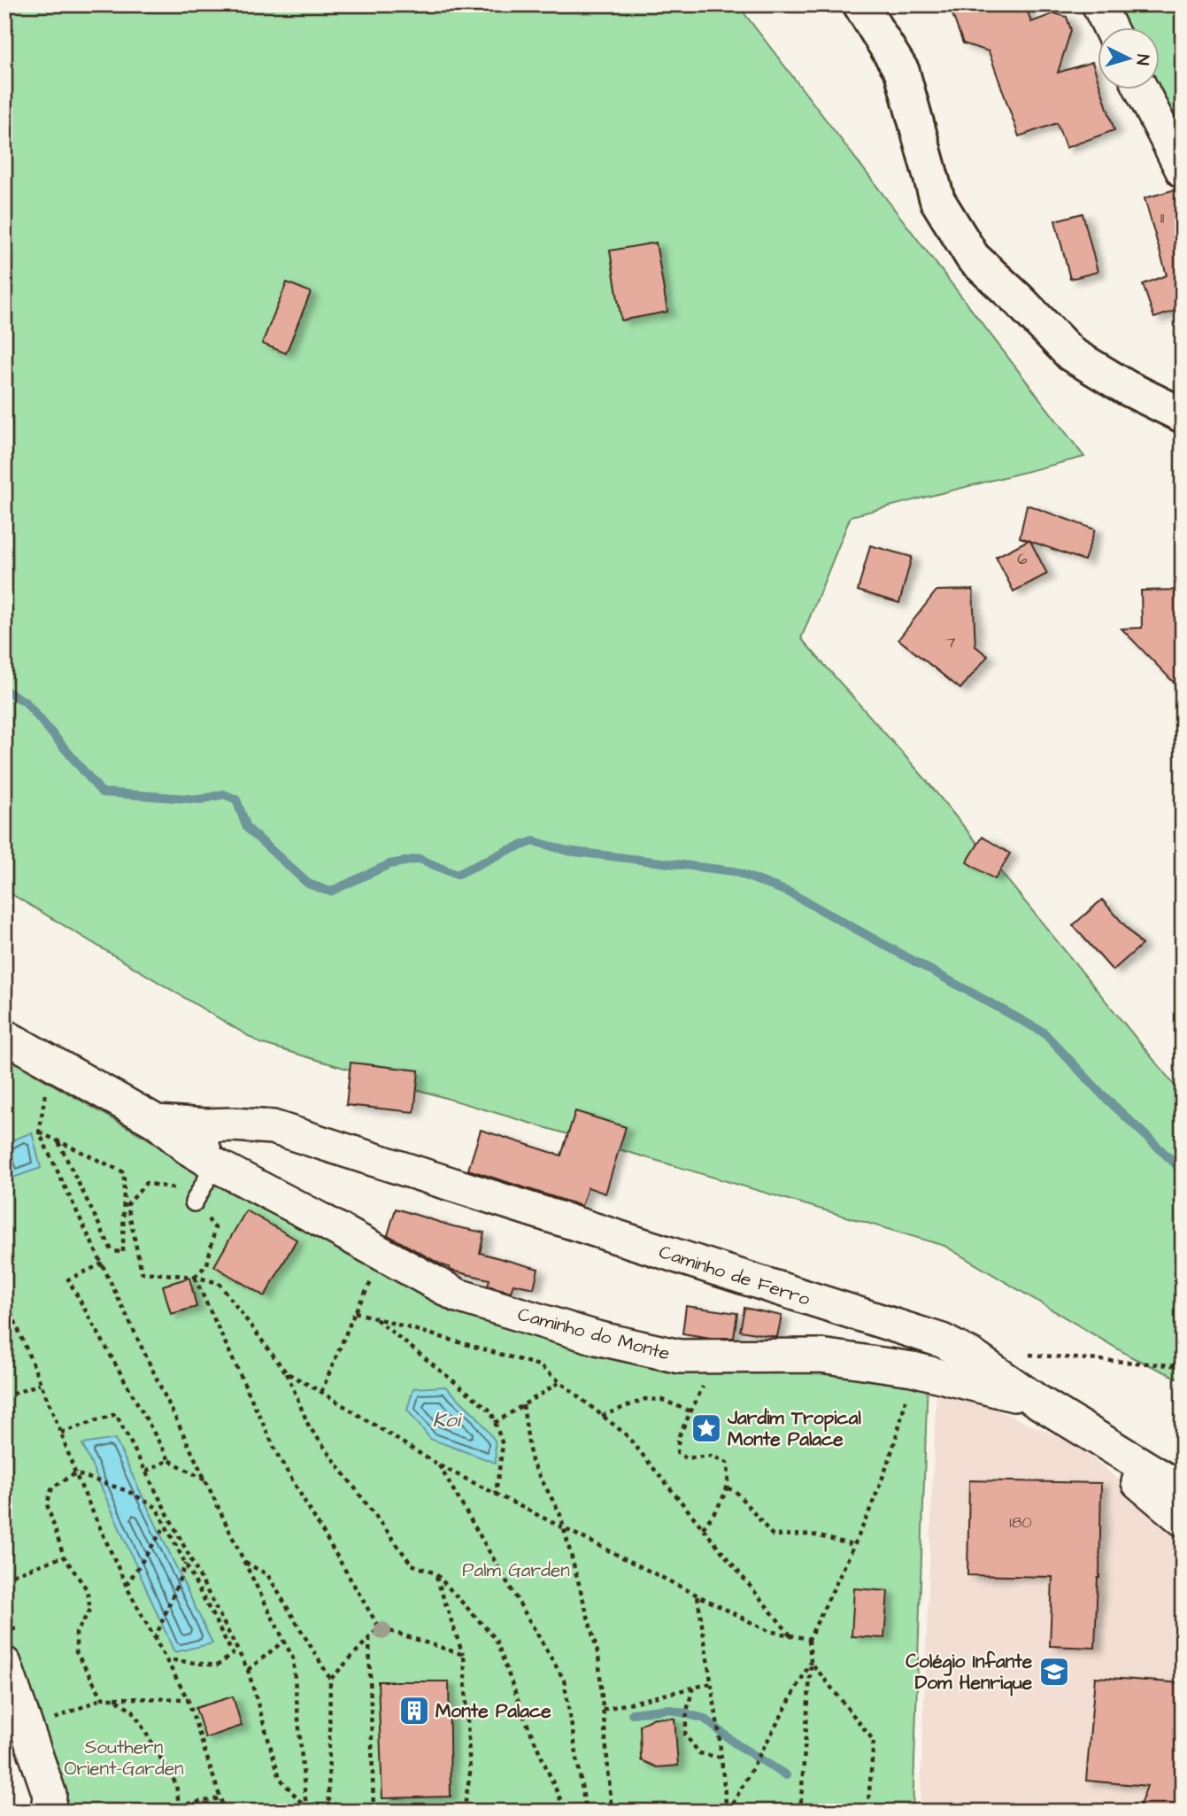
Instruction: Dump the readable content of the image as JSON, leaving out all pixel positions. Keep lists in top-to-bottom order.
{
  "streets": {
    "street": ["Caminho de Ferro", "Caminho do Monte"]
  },
  "crossings": [
    ["Caminho de Ferro", "Caminho do Monte"]
  ],
  "water": ["Koi"],
  "parks": ["Palm Garden", "Southern Orient-Garden"],
  "places": {
    "place": ["Jardim Tropical Monte Palace"],
    "school or university": ["Colégio Infante Dom Henrique"],
    "building": ["Monte Palace"]
  },
  "house_numbers": [
    "11",
    "6",
    "7",
    "180"
  ],
  "north": "right"
}
